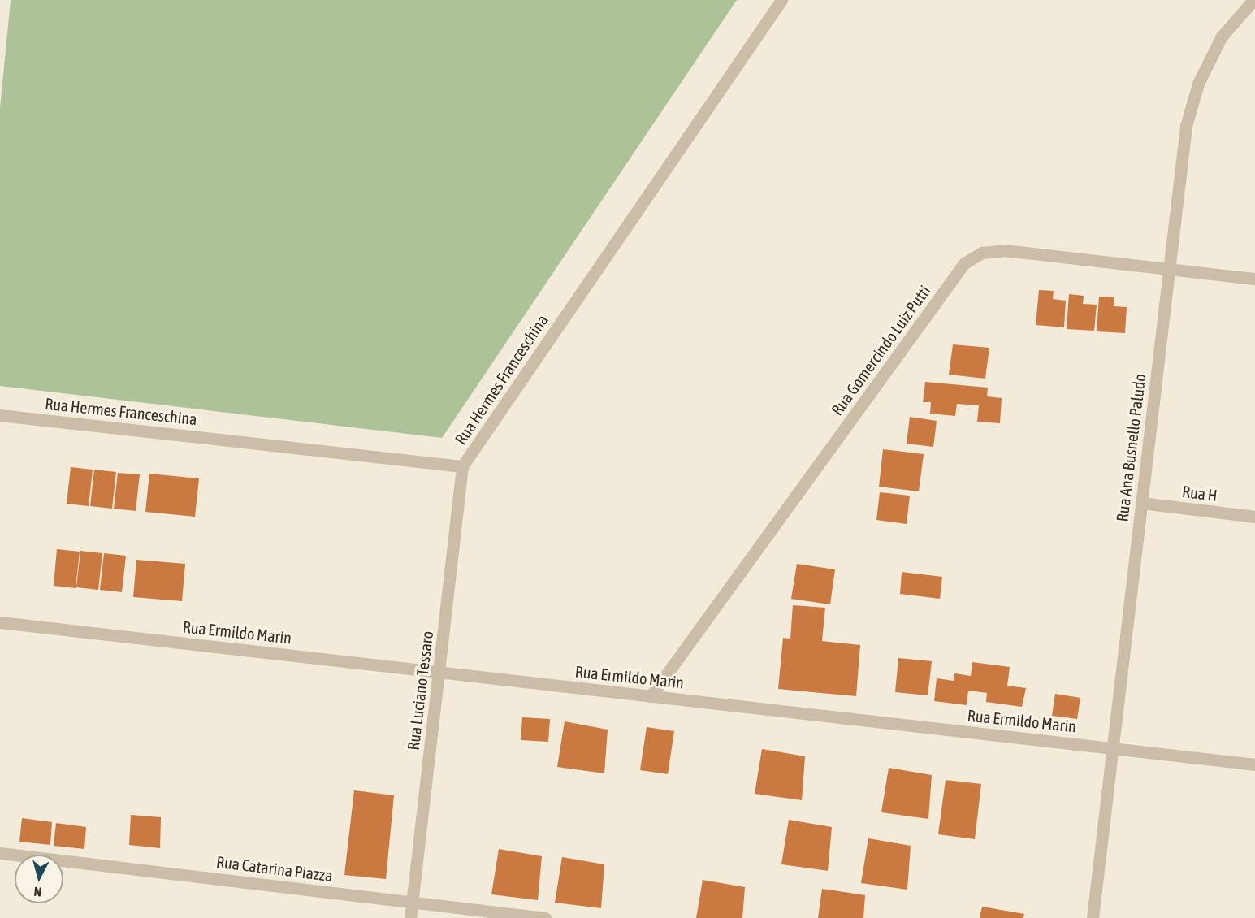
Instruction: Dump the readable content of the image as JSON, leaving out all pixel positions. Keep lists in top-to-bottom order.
{
  "streets": {
    "street": [
      "Rua Gomercindo Luiz Putti",
      "Rua Hermes Franceschina",
      "Rua Ana Busnello Paludo",
      "Rua H",
      "Rua Ermildo Marin",
      "Rua Luciano Tessaro",
      "Rua Catarina Piazza"
    ]
  },
  "crossings": [
    ["Rua Gomercindo Luiz Putti", "Rua Ana Busnello Paludo"],
    ["Rua Gomercindo Luiz Putti", "Rua Ermildo Marin"],
    ["Rua Hermes Franceschina", "Rua Luciano Tessaro"],
    ["Rua Ana Busnello Paludo", "Rua H"],
    ["Rua Ana Busnello Paludo", "Rua Ermildo Marin"],
    ["Rua Ermildo Marin", "Rua Luciano Tessaro"],
    ["Rua Luciano Tessaro", "Rua Catarina Piazza"]
  ],
  "north": "bottom"
}
